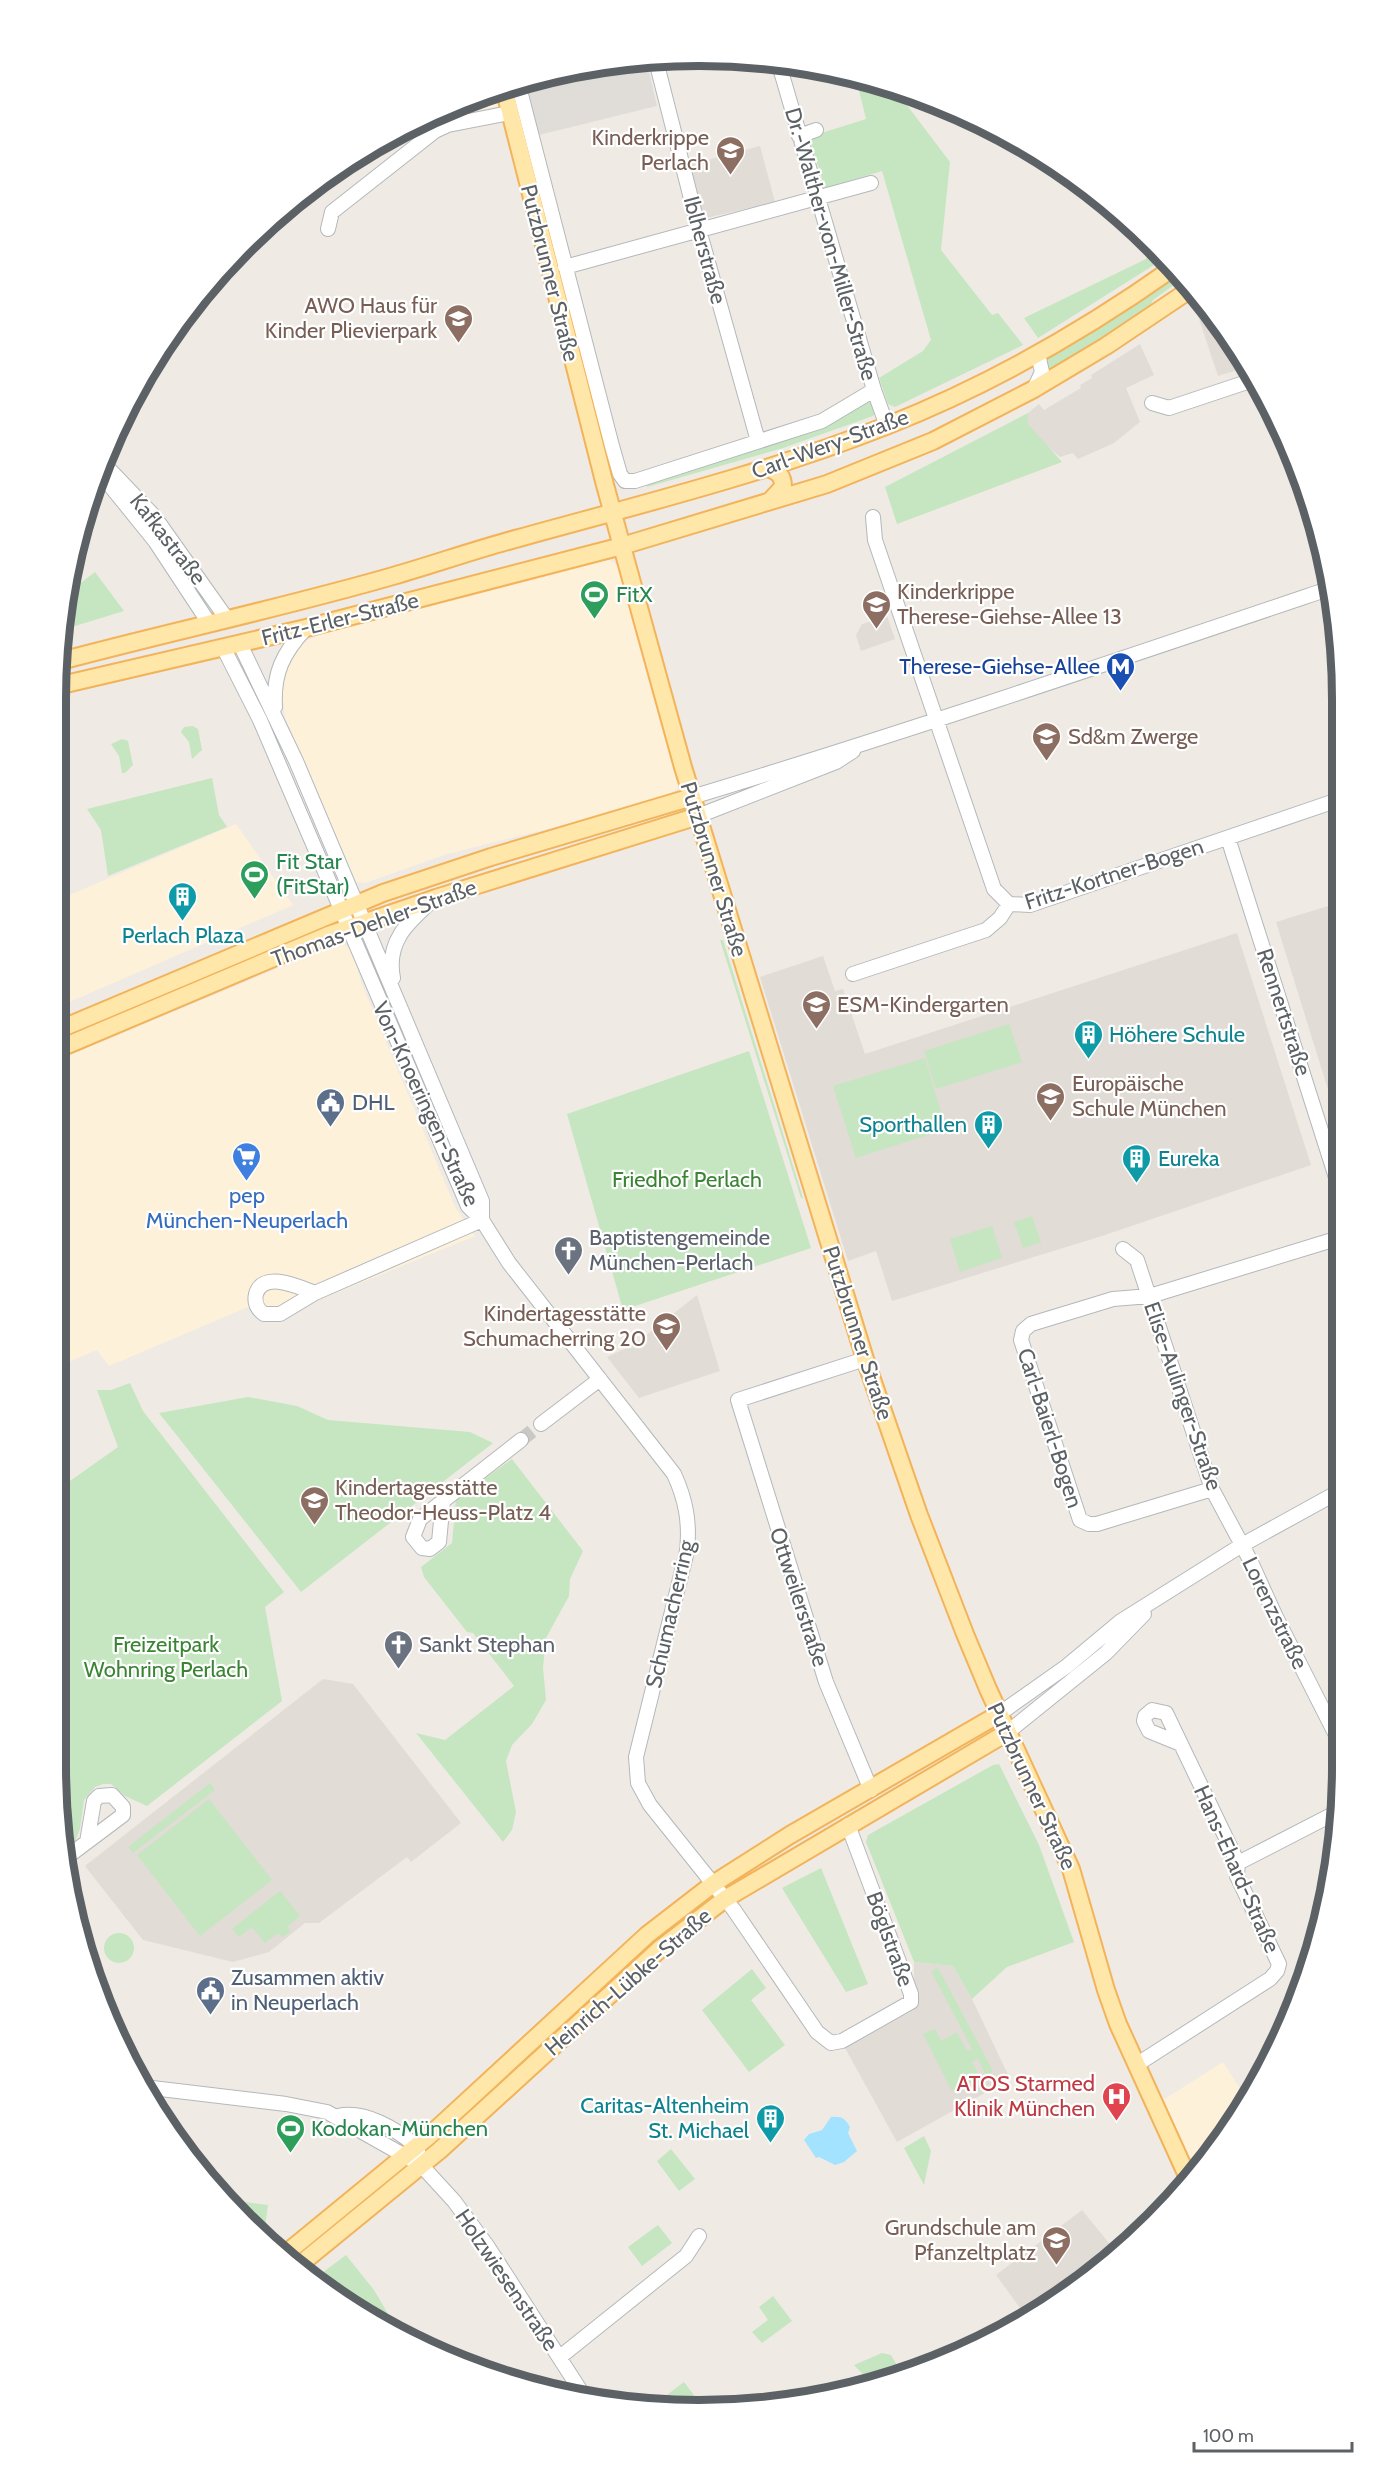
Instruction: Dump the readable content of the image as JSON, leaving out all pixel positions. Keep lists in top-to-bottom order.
{
  "streets": {
    "main road": [
      "Putzbrunner Straße",
      "Carl-Wery-Straße",
      "Fritz-Erler-Straße",
      "Thomas-Dehler-Straße",
      "Von-Knoeringen-Straße",
      "Heinrich-Lübke-Straße"
    ],
    "street": [
      "Dr.-Walther-von-Miller-Straße",
      "Iblherstraße",
      "Kafkastraße",
      "Fritz-Kortner-Bogen",
      "Rennertstraße",
      "Elise-Aulinger-Straße",
      "Carl-Baierl-Bogen",
      "Ottweilerstraße",
      "Lorenzstraße",
      "Schumacherring",
      "Hans-Ehard-Straße",
      "Böglstraße",
      "Holzwiesenstraße"
    ]
  },
  "crossings": [
    ["Dr.-Walther-von-Miller-Straße", "Carl-Wery-Straße"],
    ["Iblherstraße", "Putzbrunner Straße"],
    ["Putzbrunner Straße", "Carl-Wery-Straße"],
    ["Putzbrunner Straße", "Fritz-Erler-Straße"],
    ["Putzbrunner Straße", "Thomas-Dehler-Straße"],
    ["Putzbrunner Straße", "Ottweilerstraße"],
    ["Putzbrunner Straße", "Hans-Ehard-Straße"],
    ["Putzbrunner Straße", "Heinrich-Lübke-Straße"],
    ["Carl-Wery-Straße", "Fritz-Erler-Straße"],
    ["Kafkastraße", "Fritz-Erler-Straße"],
    ["Kafkastraße", "Von-Knoeringen-Straße"],
    ["Fritz-Erler-Straße", "Von-Knoeringen-Straße"],
    ["Fritz-Kortner-Bogen", "Rennertstraße"],
    ["Thomas-Dehler-Straße", "Von-Knoeringen-Straße"],
    ["Von-Knoeringen-Straße", "Schumacherring"],
    ["Elise-Aulinger-Straße", "Carl-Baierl-Bogen"],
    ["Elise-Aulinger-Straße", "Lorenzstraße"],
    ["Ottweilerstraße", "Heinrich-Lübke-Straße"],
    ["Schumacherring", "Böglstraße"],
    ["Schumacherring", "Heinrich-Lübke-Straße"],
    ["Böglstraße", "Heinrich-Lübke-Straße"],
    ["Heinrich-Lübke-Straße", "Holzwiesenstraße"]
  ],
  "parks": ["Friedhof Perlach", "Freizeitpark Wohnring Perlach"],
  "places": {
    "school or university": [
      "Kinderkrippe Perlach",
      "AWO Haus für Kinder Plievierpark",
      "Kinderkrippe Therese-Giehse-Allee 13",
      "Sd&m Zwerge",
      "ESM-Kindergarten",
      "Europäische Schule München",
      "Kindertagesstätte Schumacherring 20",
      "Kindertagesstätte Theodor-Heuss-Platz 4",
      "Grundschule am Pfanzeltplatz"
    ],
    "sports": ["FitX", "Fit Star (FitStar)", "Kodokan-München"],
    "metro station": ["Therese-Giehse-Allee"],
    "building": [
      "Perlach Plaza",
      "Höhere Schule",
      "Sporthallen",
      "Eureka",
      "Caritas-Altenheim St. Michael"
    ],
    "public building": ["DHL", "Zusammen aktiv in Neuperlach"],
    "supermarket": ["pep München-Neuperlach"],
    "church": ["Baptistengemeinde München-Perlach", "Sankt Stephan"],
    "hospital": ["ATOS Starmed Klinik München"]
  },
  "scale_bar": "100 m"
}
